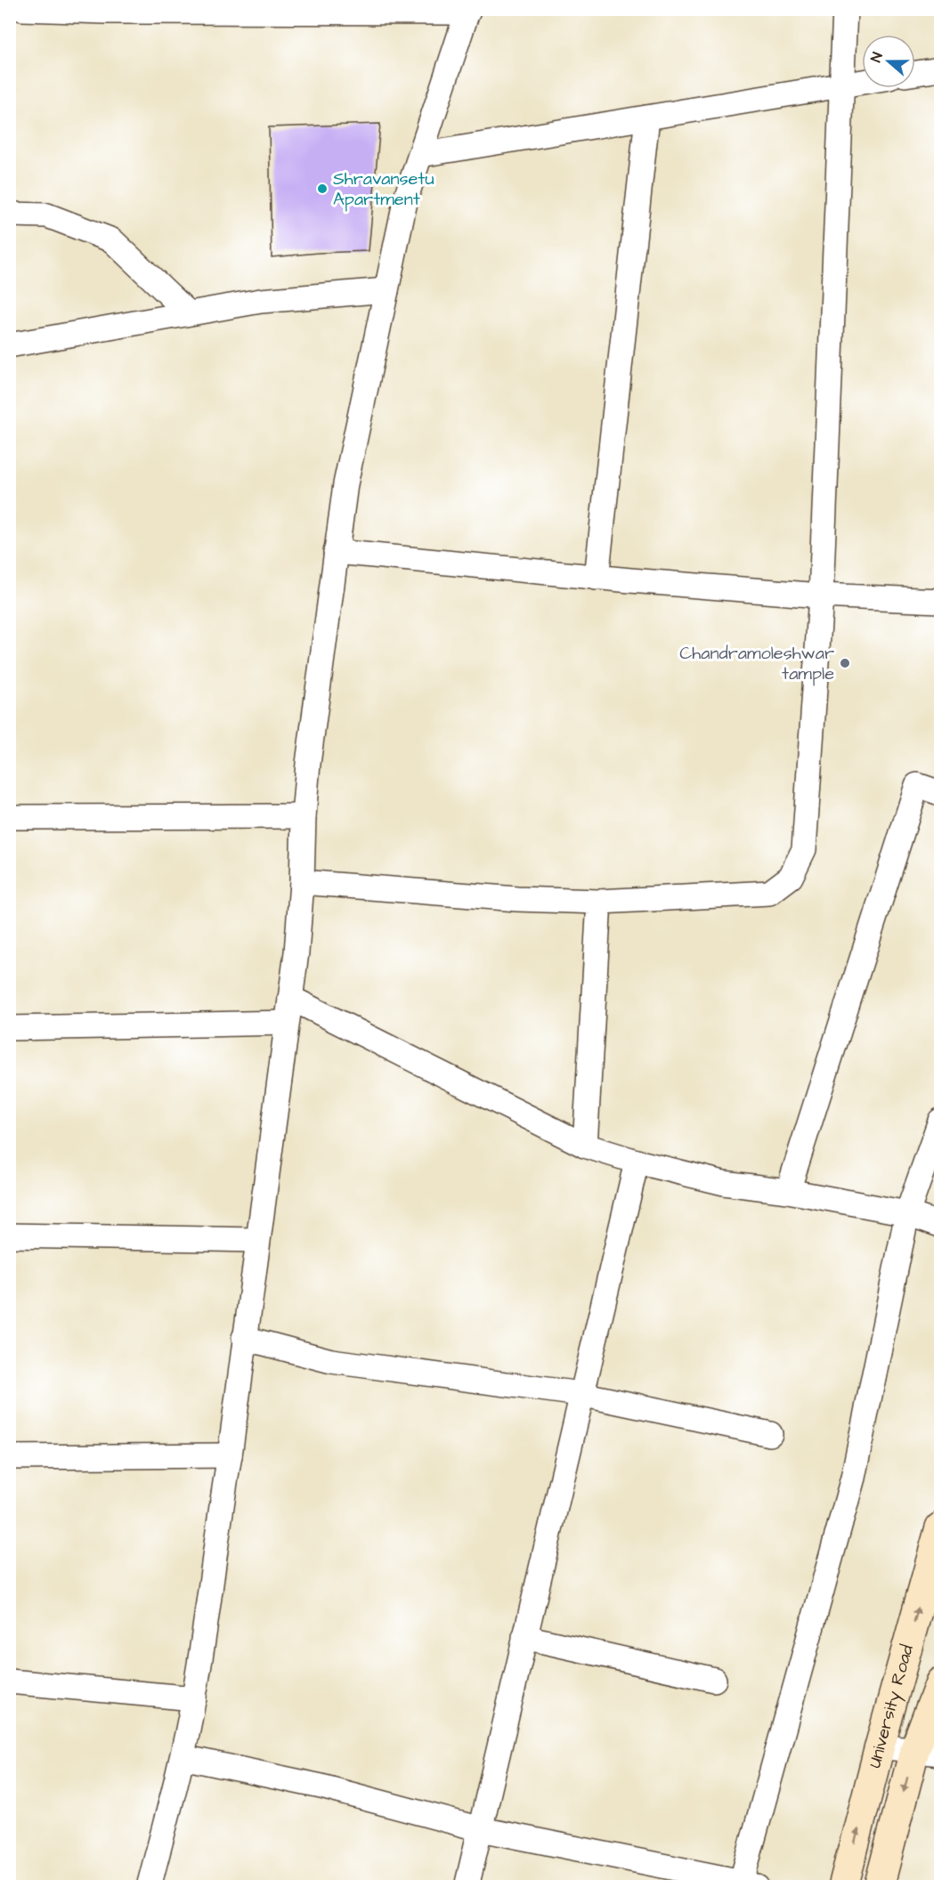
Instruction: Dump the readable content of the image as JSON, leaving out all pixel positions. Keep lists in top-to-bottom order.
{
  "streets": {
    "street": ["University Road"]
  },
  "places": ["Shravansetu Apartment", "Chandramoleshwar tample"],
  "north": "left"
}
